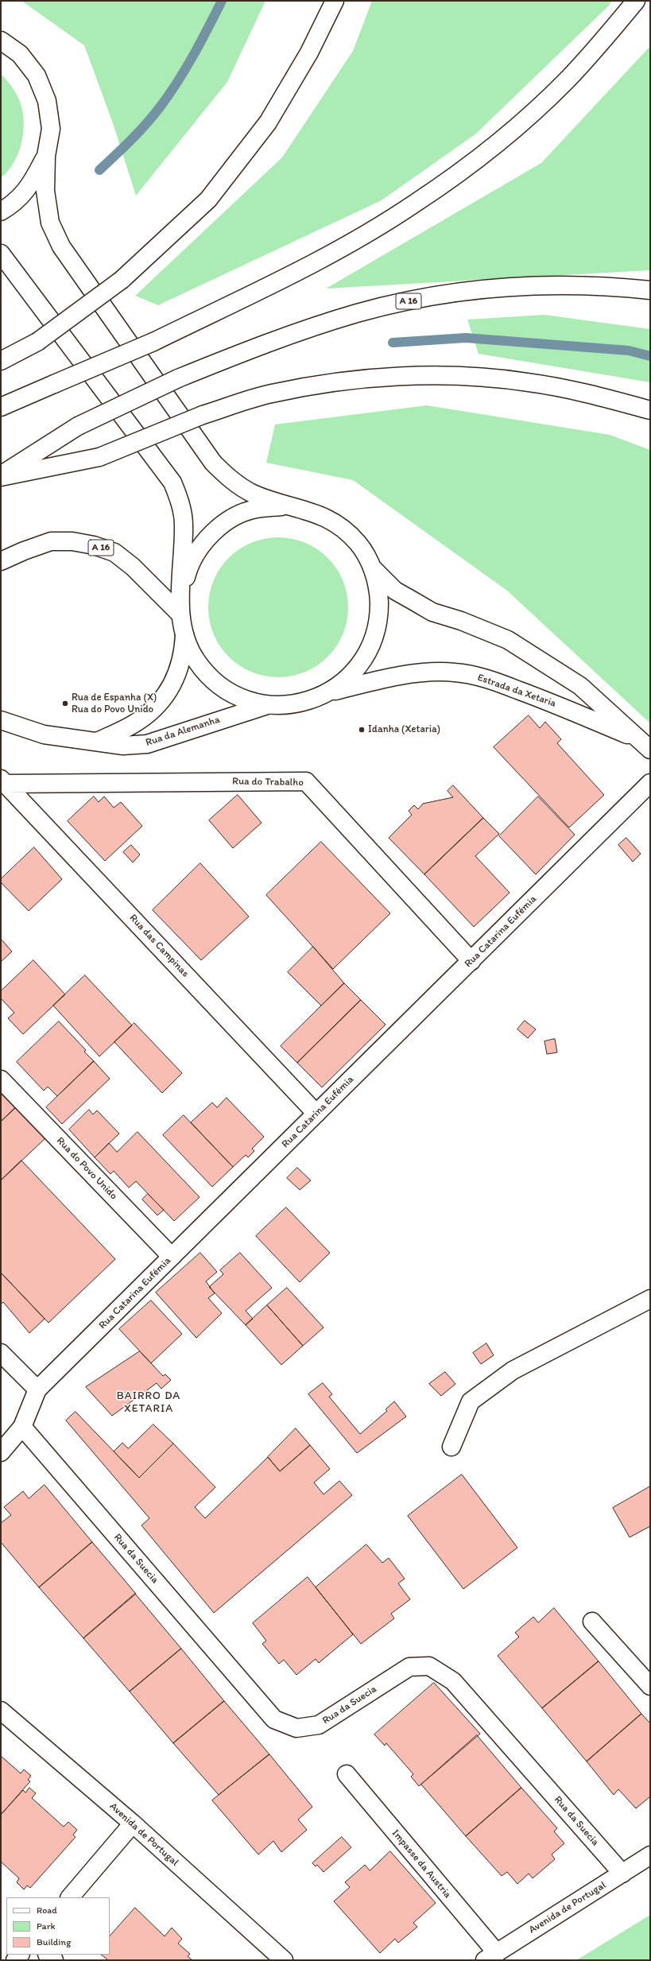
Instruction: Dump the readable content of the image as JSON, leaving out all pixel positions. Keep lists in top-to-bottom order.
{
  "streets": {
    "main road": [
      "A 16",
      "Estrada da Xetaria",
      "Rua da Alemanha",
      "Rua do Trabalho",
      "Rua Catarina Eufémia",
      "Rua das Campinas",
      "Rua do Povo Unido",
      "Rua da Suecia",
      "Avenida de Portugal",
      "Impasse da Austria"
    ]
  },
  "crossings": [
    ["Rua do Trabalho", "Rua Catarina Eufémia"],
    ["Rua do Trabalho", "Rua das Campinas"],
    ["Rua Catarina Eufémia", "Rua das Campinas"],
    ["Rua Catarina Eufémia", "Rua do Povo Unido"],
    ["Rua Catarina Eufémia", "Rua da Suecia"],
    ["Rua da Suecia", "Avenida de Portugal"],
    ["Avenida de Portugal", "Impasse da Austria"]
  ],
  "districts": ["BAIRRO DA XETARIA"],
  "places": ["Rua de Espanha (X) Rua do Povo Unido", "Idanha (Xetaria)"],
  "legend": ["Road", "Park", "Building"]
}
